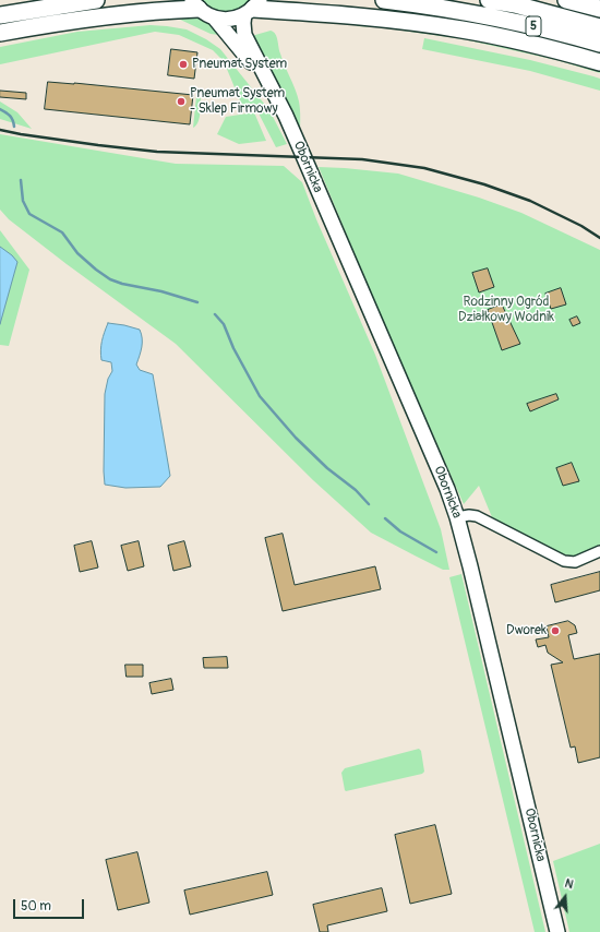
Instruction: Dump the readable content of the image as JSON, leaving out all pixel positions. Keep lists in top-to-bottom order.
{
  "streets": {
    "main road": ["5", "Obornicka"]
  },
  "parks": ["Rodzinny Ogród Działkowy Wodnik"],
  "places": ["Pneumat System", "Pneumat System - Sklep Firmowy", "Dworek"],
  "scale_bar": "50 m",
  "north": "top"
}
